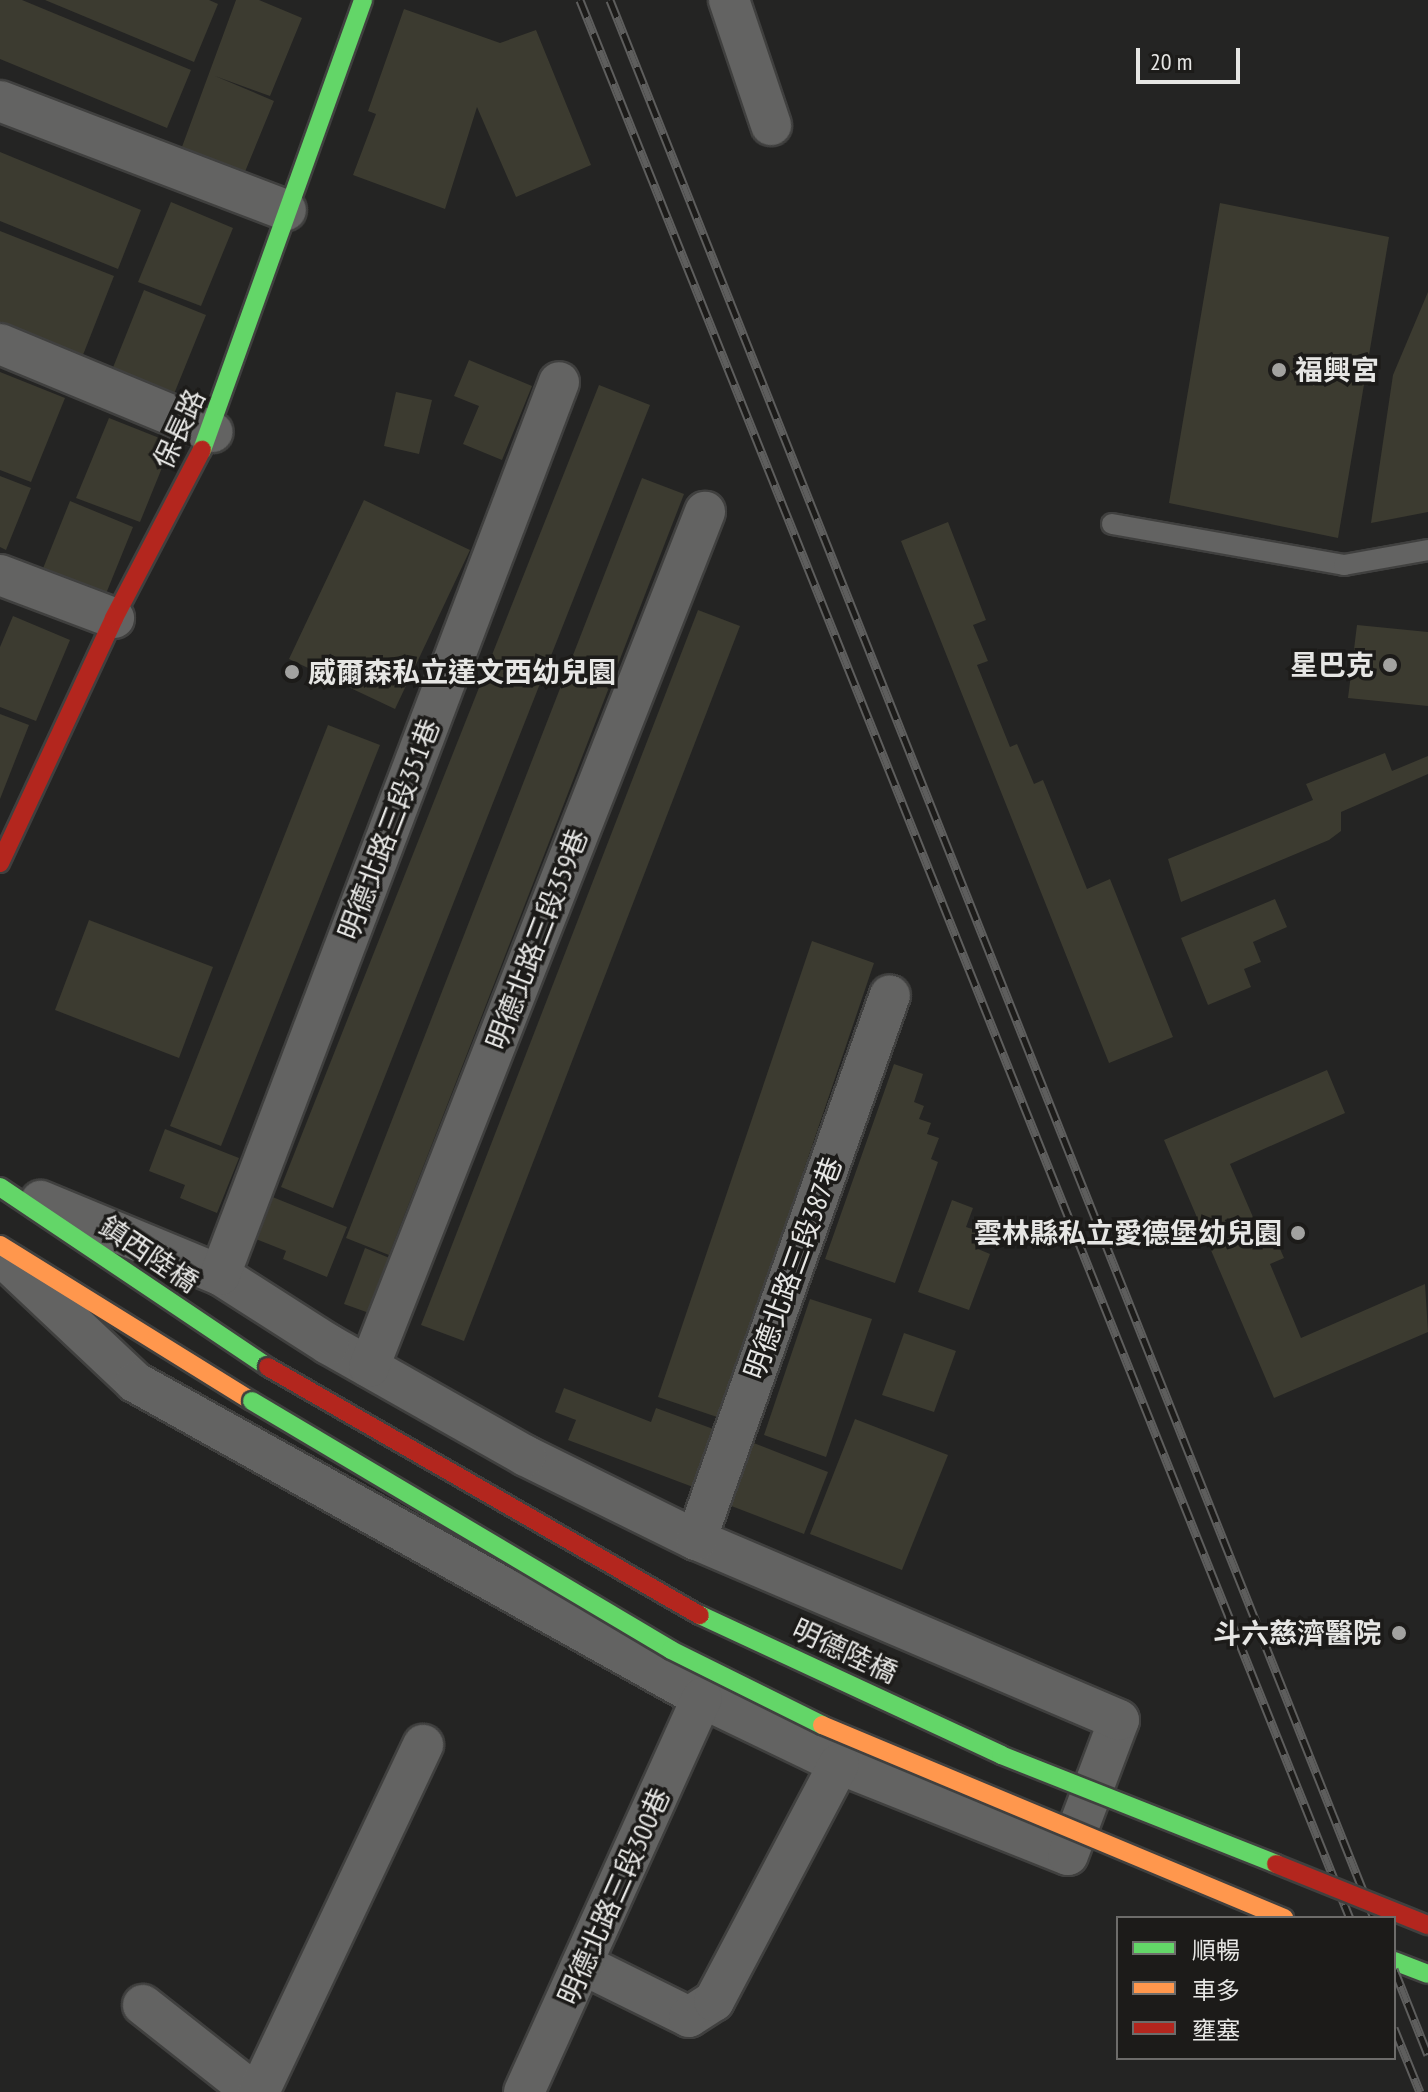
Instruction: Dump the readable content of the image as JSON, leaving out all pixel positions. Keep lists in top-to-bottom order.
{
  "streets": {
    "main road": ["保長路", "鎮西陸橋", "明德陸橋"],
    "street": [
      "明德北路三段351巷",
      "明德北路三段359巷",
      "明德北路三段387巷",
      "明德北路三段300巷"
    ]
  },
  "crossings": [
    ["鎮西陸橋", "明德陸橋"]
  ],
  "places": [
    "福興宮",
    "星巴克",
    "威爾森私立達文西幼兒園",
    "雲林縣私立愛德堡幼兒園",
    "斗六慈濟醫院"
  ],
  "legend": ["順暢", "車多", "壅塞"],
  "scale_bar": "20 m"
}
